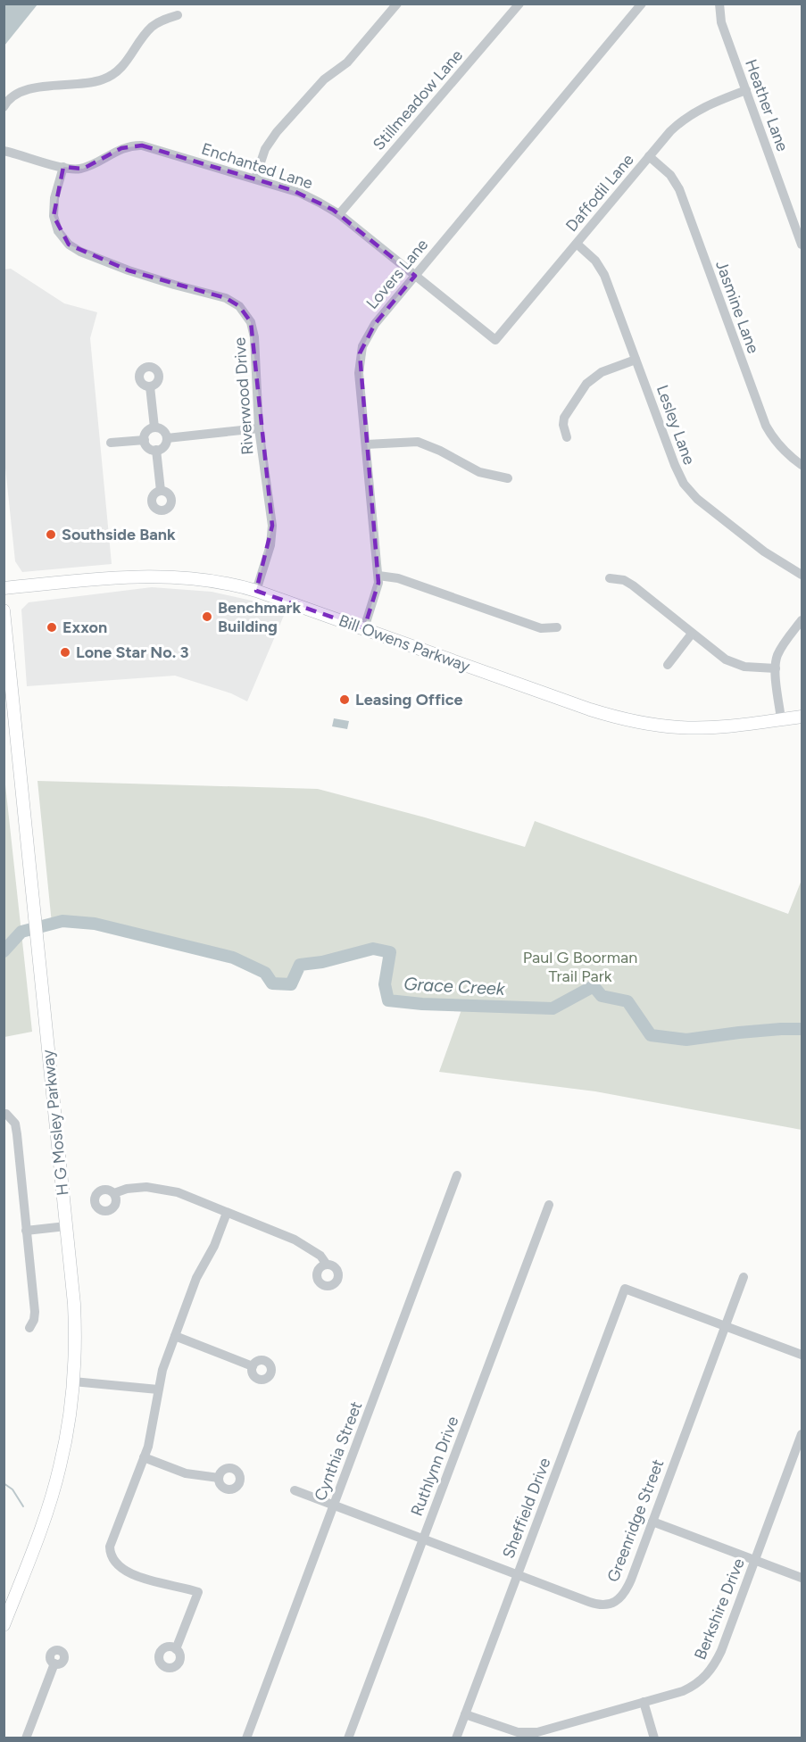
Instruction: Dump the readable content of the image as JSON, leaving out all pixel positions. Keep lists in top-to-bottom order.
{
  "streets": {
    "main road": ["Bill Owens Parkway", "H G Mosley Parkway"],
    "street": [
      "Stillmeadow Lane",
      "Heather Lane",
      "Enchanted Lane",
      "Daffodil Lane",
      "Lovers Lane",
      "Jasmine Lane",
      "Riverwood Drive",
      "Lesley Lane",
      "Cynthia Street",
      "Ruthlynn Drive",
      "Sheffield Drive",
      "Greenridge Street",
      "Berkshire Drive"
    ]
  },
  "crossings": [
    ["Stillmeadow Lane", "Enchanted Lane"],
    ["Heather Lane", "Daffodil Lane"],
    ["Enchanted Lane", "Daffodil Lane"],
    ["Enchanted Lane", "Lovers Lane"],
    ["Enchanted Lane", "Riverwood Drive"],
    ["Daffodil Lane", "Jasmine Lane"],
    ["Daffodil Lane", "Lesley Lane"],
    ["Lovers Lane", "Bill Owens Parkway"],
    ["Riverwood Drive", "Bill Owens Parkway"],
    ["Cynthia Street", "Greenridge Street"],
    ["Ruthlynn Drive", "Greenridge Street"],
    ["Sheffield Drive", "Greenridge Street"],
    ["Sheffield Drive", "Berkshire Drive"]
  ],
  "water": ["Grace Creek"],
  "parks": ["Paul G Boorman Trail Park"],
  "places": [
    "Southside Bank",
    "Benchmark Building",
    "Exxon",
    "Lone Star No. 3",
    "Leasing Office"
  ]
}
